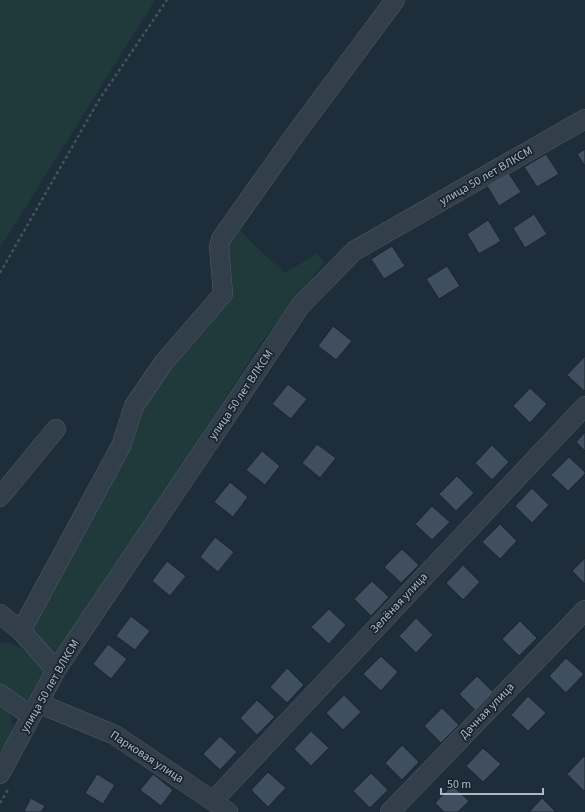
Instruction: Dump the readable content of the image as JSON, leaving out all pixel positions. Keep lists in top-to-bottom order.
{
  "streets": {
    "street": [
      "улица 50 лет ВЛКСМ",
      "Зелёная улица",
      "Дачная улица",
      "Парковая улица"
    ]
  },
  "crossings": [
    ["улица 50 лет ВЛКСМ", "Парковая улица"],
    ["Зелёная улица", "Парковая улица"]
  ],
  "scale_bar": "50 m"
}
